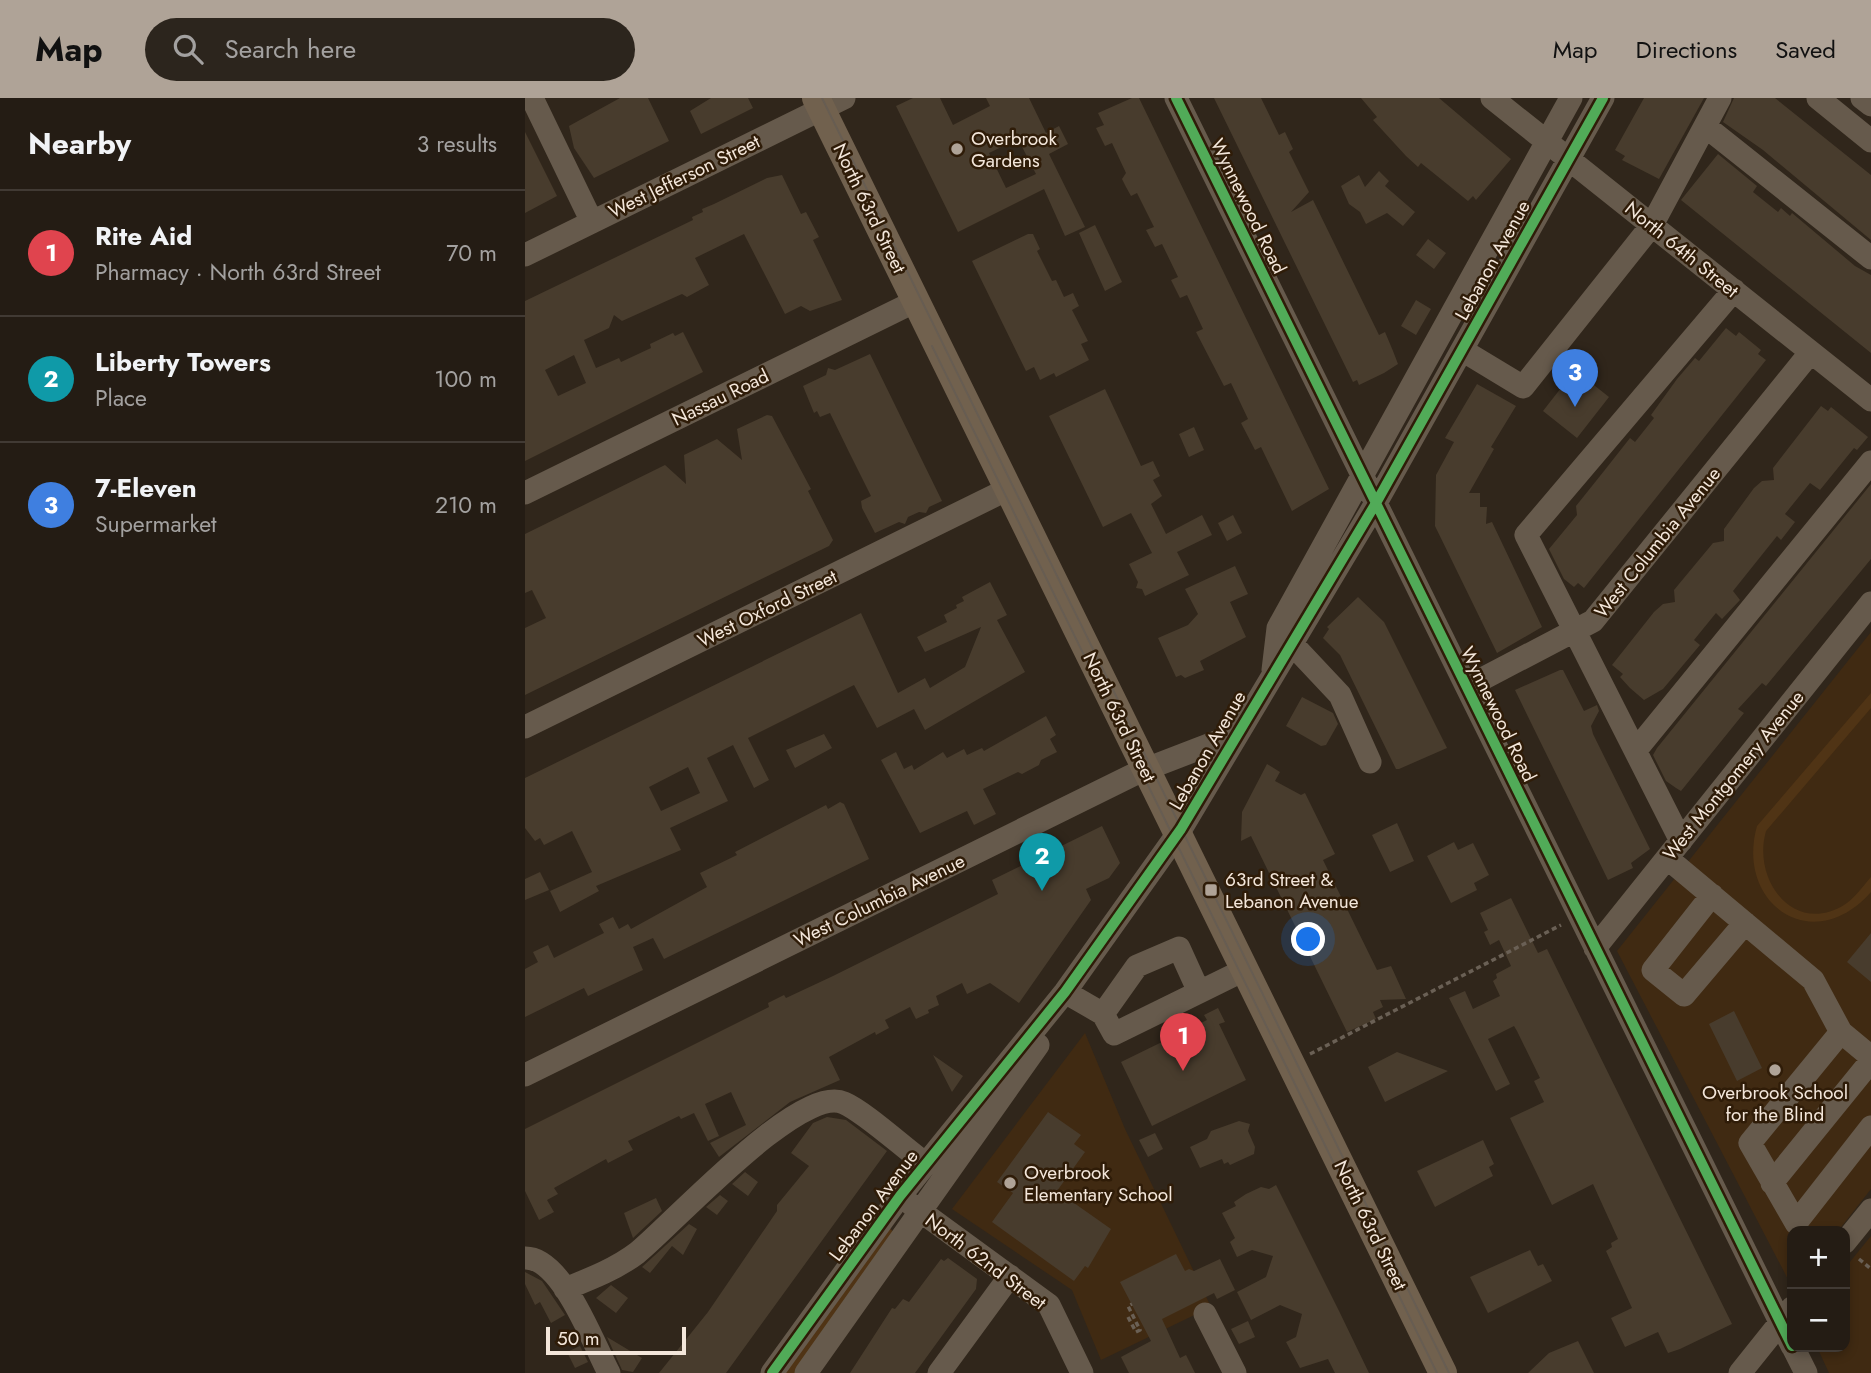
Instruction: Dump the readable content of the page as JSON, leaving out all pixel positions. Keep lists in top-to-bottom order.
{
  "streets": {
    "main road": ["North 63rd Street"],
    "street": [
      "West Jefferson Street",
      "Wynnewood Road",
      "North 64th Street",
      "Lebanon Avenue",
      "Nassau Road",
      "West Columbia Avenue",
      "West Oxford Street",
      "West Montgomery Avenue",
      "North 62nd Street"
    ]
  },
  "crossings": [
    ["West Jefferson Street", "North 63rd Street"],
    ["Wynnewood Road", "Lebanon Avenue"],
    ["Wynnewood Road", "West Columbia Avenue"],
    ["Wynnewood Road", "West Montgomery Avenue"],
    ["North 63rd Street", "Lebanon Avenue"],
    ["North 63rd Street", "Nassau Road"],
    ["North 63rd Street", "West Columbia Avenue"],
    ["North 63rd Street", "West Oxford Street"],
    ["North 64th Street", "Lebanon Avenue"],
    ["North 64th Street", "West Columbia Avenue"],
    ["Lebanon Avenue", "West Columbia Avenue"],
    ["Lebanon Avenue", "North 62nd Street"]
  ],
  "places": {
    "other": ["Overbrook Gardens", "Overbrook School for the Blind", "Overbrook Elementary School"],
    "transit": ["63rd Street & Lebanon Avenue"]
  },
  "scale_bar": "50 m",
  "page": {
    "header": "Map",
    "search": "Search here",
    "nav": ["Map", "Directions", "Saved"],
    "heading": ["Nearby", "3 results"],
    "list": [
      {
        "mark": "1",
        "name": "Rite Aid",
        "note": "Pharmacy · North 63rd Street",
        "value": "70 m"
      },
      {
        "mark": "2",
        "name": "Liberty Towers",
        "note": "Place",
        "value": "100 m"
      },
      {
        "mark": "3",
        "name": "7-Eleven",
        "note": "Supermarket",
        "value": "210 m"
      }
    ],
    "pins": ["3", "2", "1"],
    "map_buttons": ["+", "−"],
    "scale": "50 m"
  }
}
